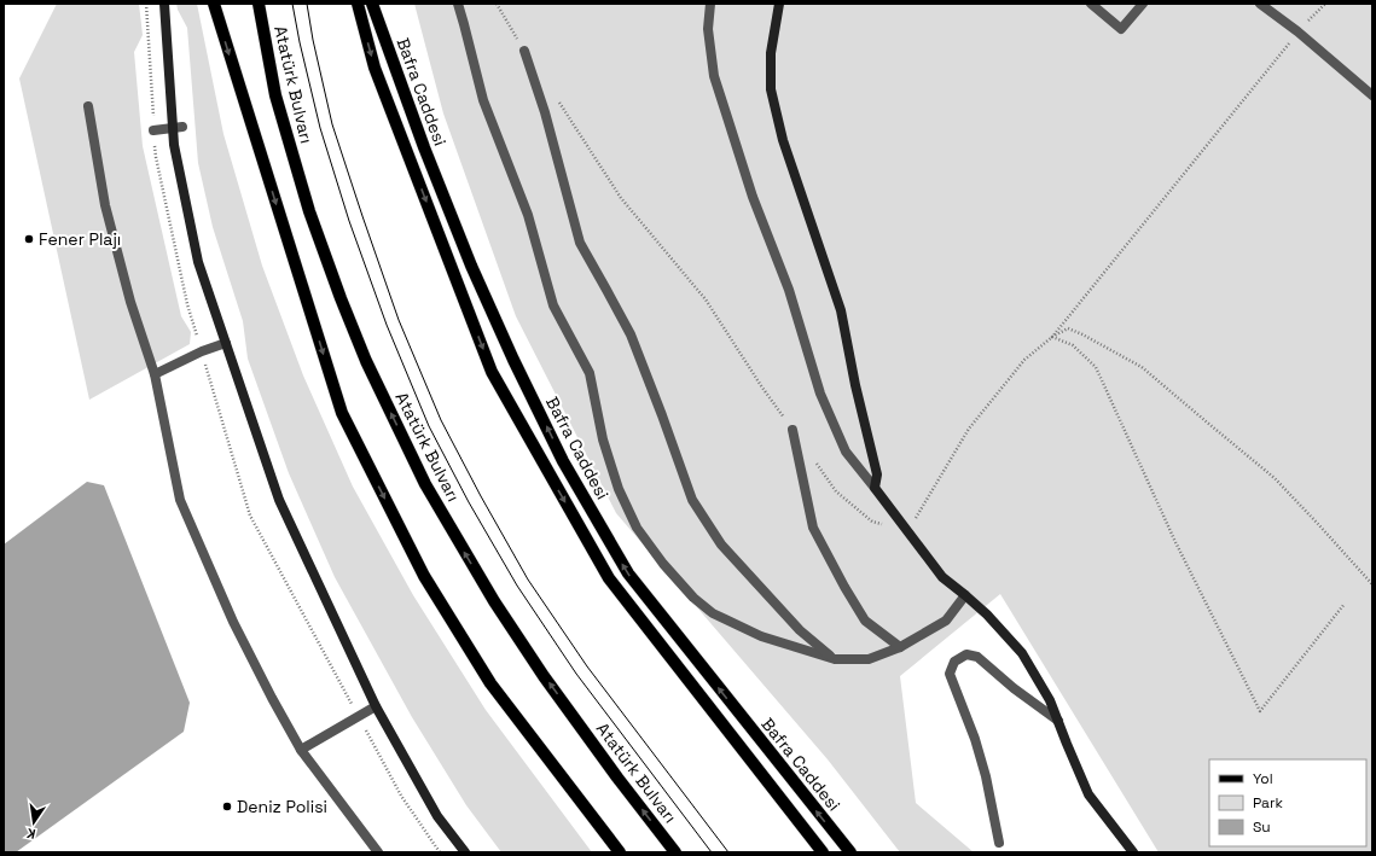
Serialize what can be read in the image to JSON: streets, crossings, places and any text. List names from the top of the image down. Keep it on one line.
{"streets":{"main road":["Atatürk Bulvarı","Bafra Caddesi"]},"places":["Fener Plajı","Deniz Polisi"],"legend":["Yol","Park","Su"],"north":"bottom"}
